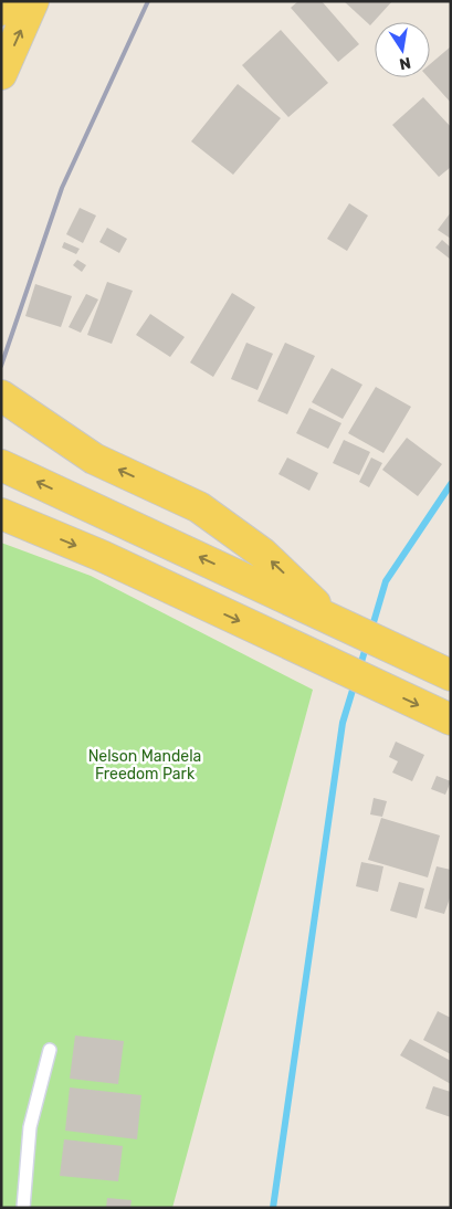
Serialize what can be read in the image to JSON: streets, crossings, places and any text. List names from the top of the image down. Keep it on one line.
{"parks":["Nelson Mandela Freedom Park"],"north":"bottom"}
